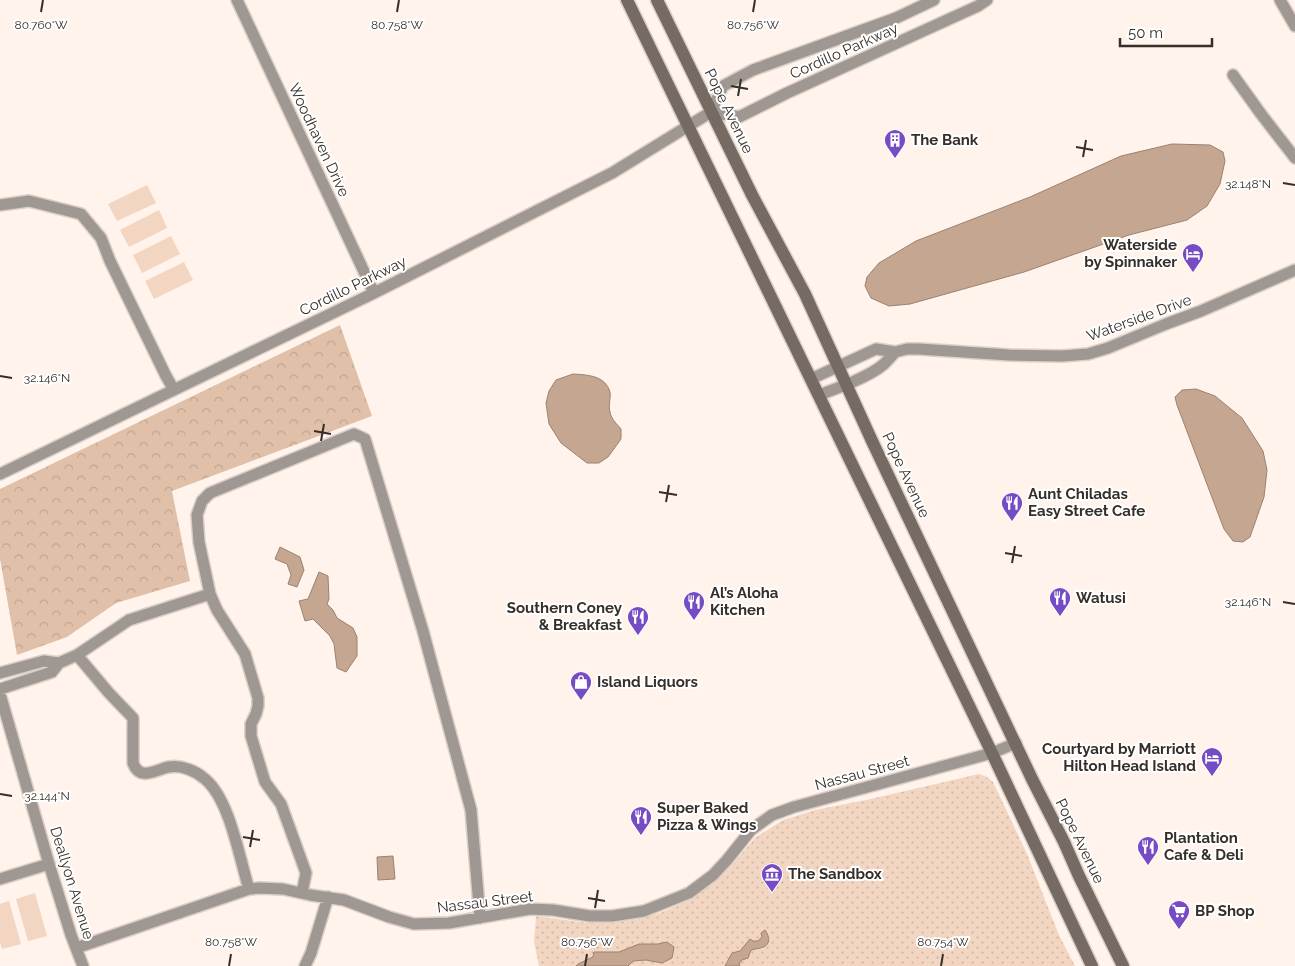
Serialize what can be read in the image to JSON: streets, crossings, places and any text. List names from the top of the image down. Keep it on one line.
{"streets":{"main road":["Pope Avenue"],"street":["Cordillo Parkway","Woodhaven Drive","Waterside Drive","Nassau Street","Deallyon Avenue"]},"crossings":[["Cordillo Parkway","Pope Avenue"],["Cordillo Parkway","Woodhaven Drive"],["Pope Avenue","Waterside Drive"],["Pope Avenue","Nassau Street"],["Nassau Street","Deallyon Avenue"]],"places":{"building":["The Bank"],"hotel":["Waterside by Spinnaker","Courtyard by Marriott Hilton Head Island"],"restaurant":["Aunt Chiladas Easy Street Cafe","Watusi","Al’s Aloha Kitchen","Southern Coney & Breakfast","Super Baked Pizza & Wings","Plantation Cafe & Deli"],"shop":["Island Liquors"],"museum":["The Sandbox"],"supermarket":["BP Shop"]},"scale_bar":"50 m","coordinates":["80.760°W","80.758°W","80.756°W","32.148°N","32.146°N","32.144°N","80.754°W"]}
